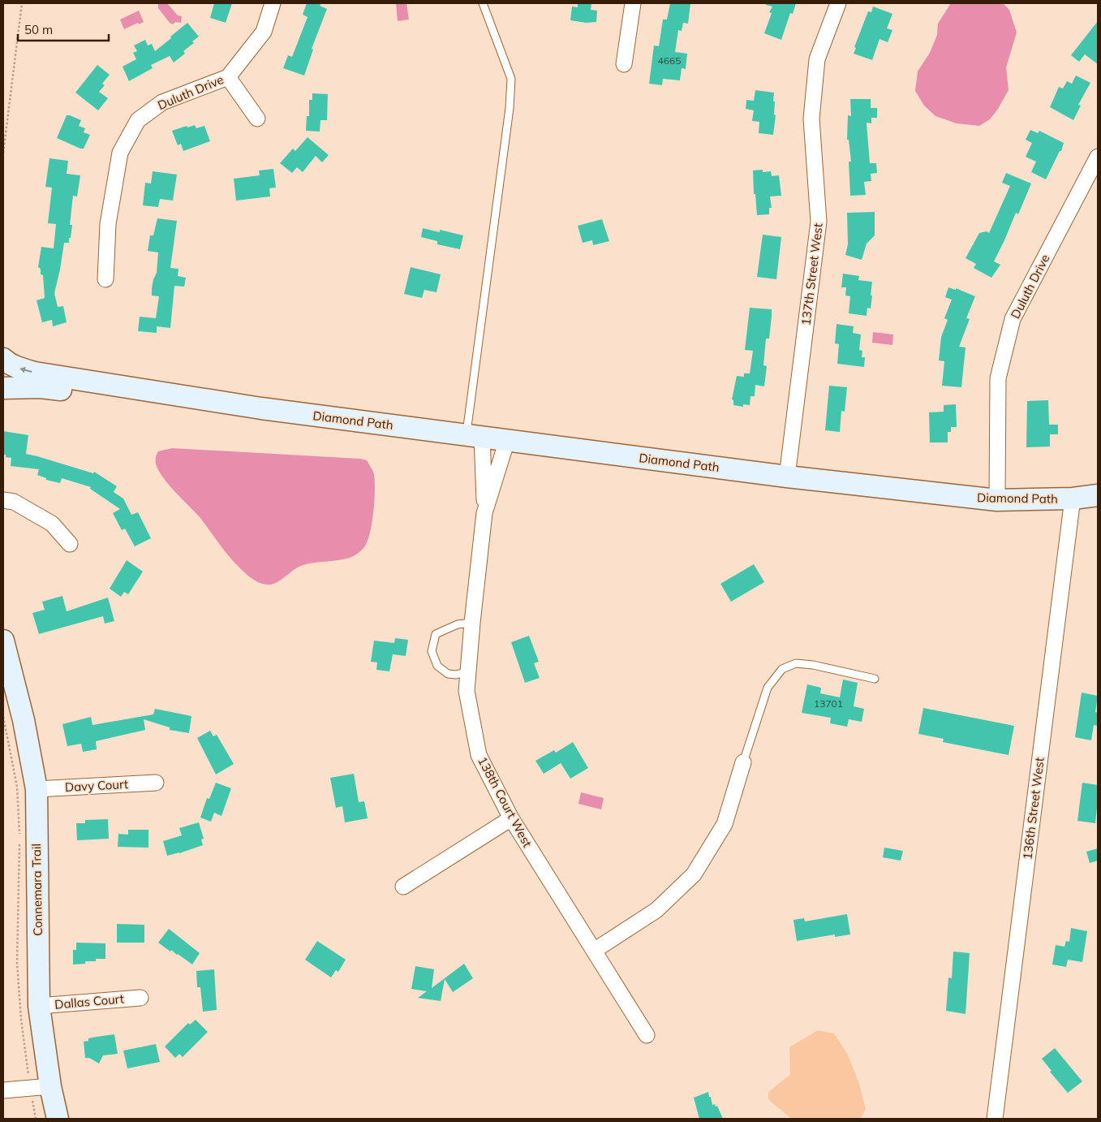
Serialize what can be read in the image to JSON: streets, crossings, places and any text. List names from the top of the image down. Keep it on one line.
{"streets":{"street":["Duluth Drive","137th Street West","Diamond Path","Davy Court","138th Court West","136th Street West","Connemara Trail","Dallas Court"]},"crossings":[["Duluth Drive","Diamond Path"],["137th Street West","Diamond Path"],["Diamond Path","138th Court West"],["Diamond Path","136th Street West"],["Davy Court","Connemara Trail"],["Connemara Trail","Dallas Court"]],"house_numbers":["4665","13701"],"scale_bar":"50 m"}
